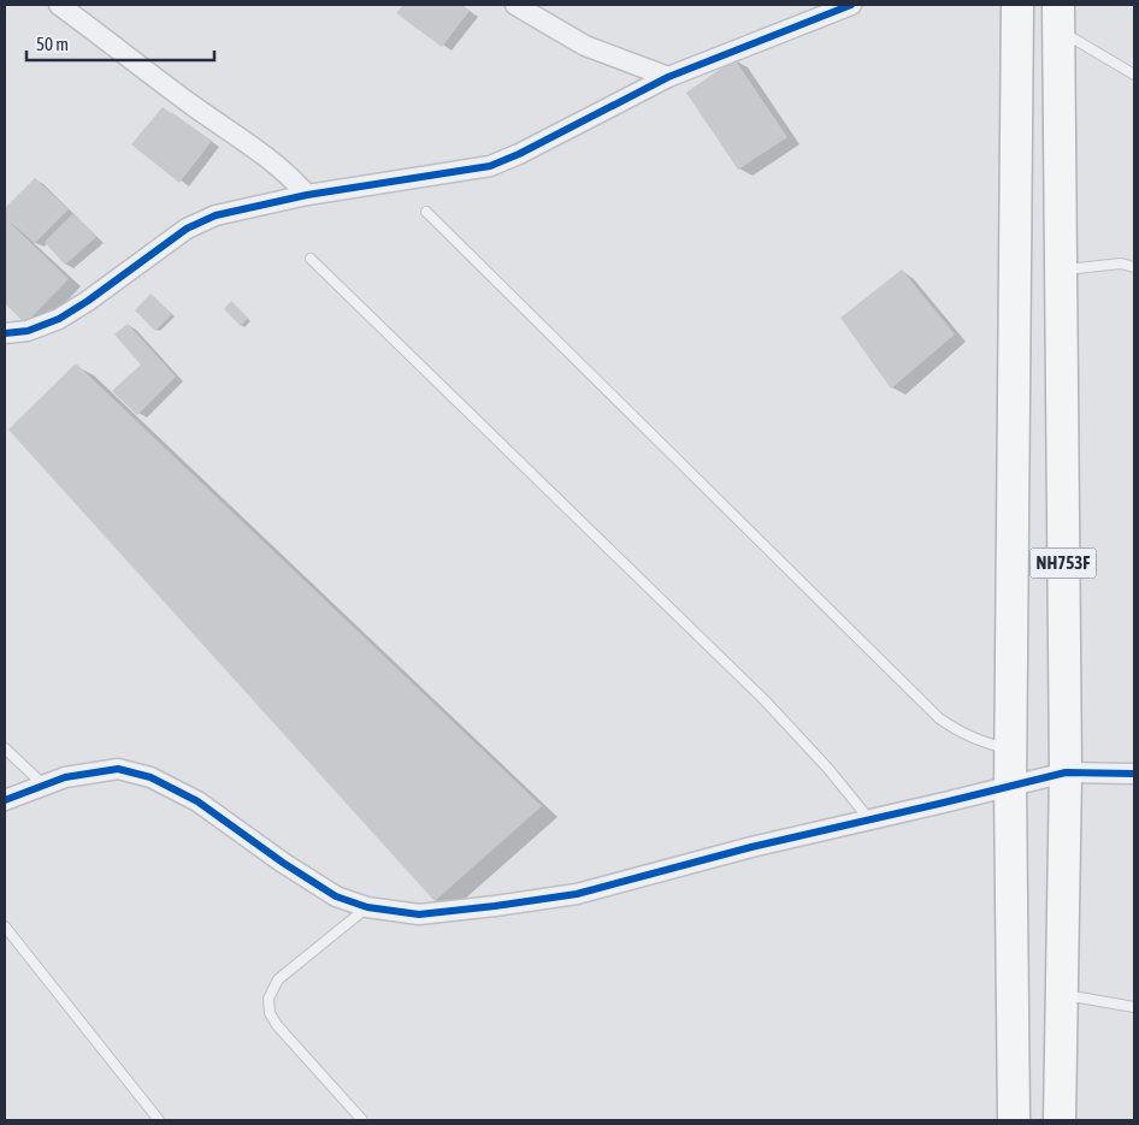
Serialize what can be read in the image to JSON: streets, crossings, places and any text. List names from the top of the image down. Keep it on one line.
{"streets":{"highway":["NH753F"]},"scale_bar":"50 m"}
